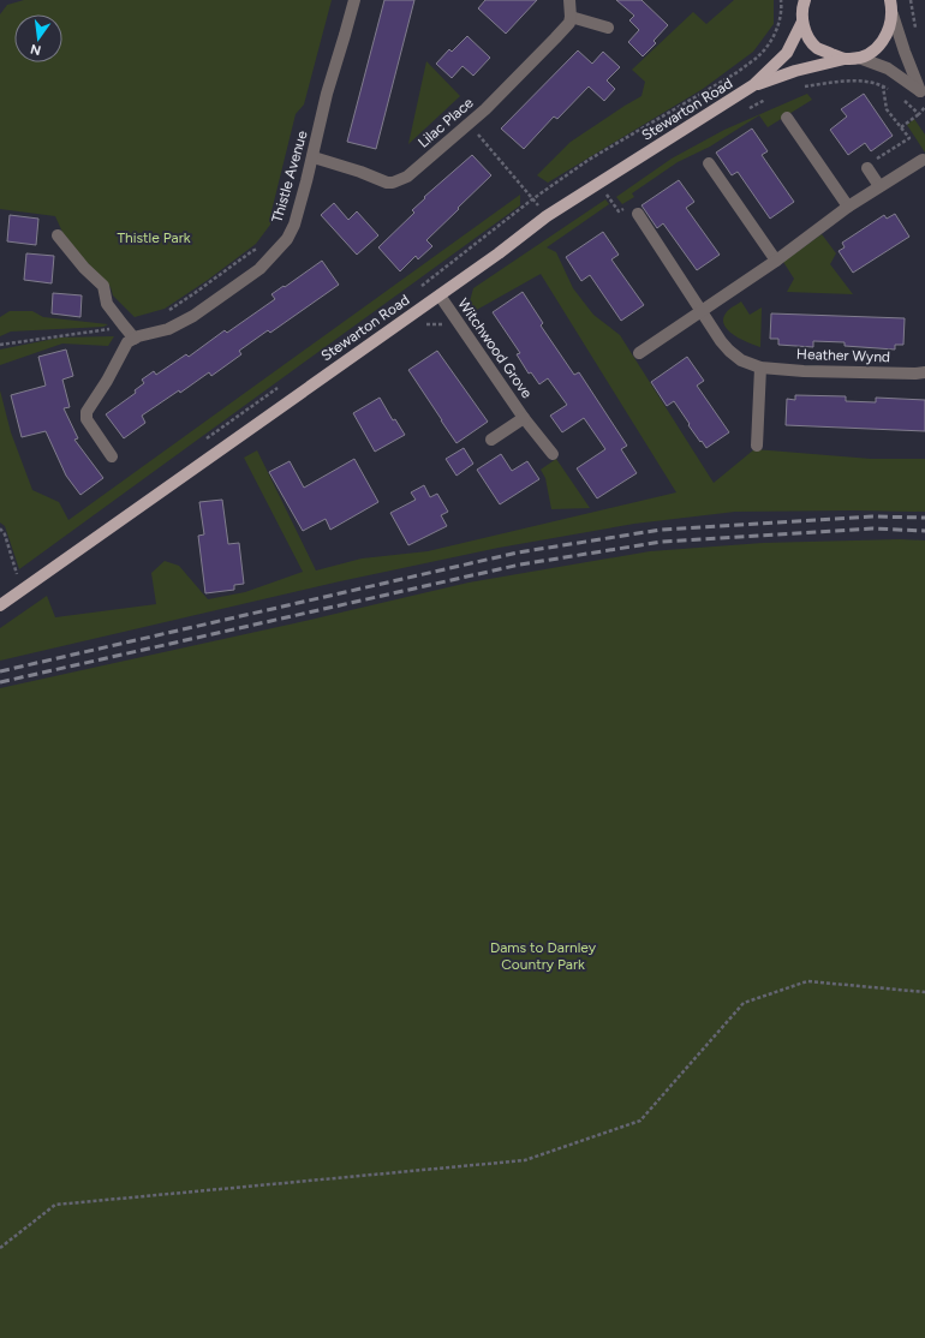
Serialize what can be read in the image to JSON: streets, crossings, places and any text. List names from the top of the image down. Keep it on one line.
{"streets":{"main road":["Stewarton Road"],"street":["Lilac Place","Thistle Avenue","Witchwood Grove","Heather Wynd"]},"crossings":[["Stewarton Road","Witchwood Grove"],["Lilac Place","Thistle Avenue"]],"parks":["Thistle Park","Dams to Darnley Country Park"],"north":"bottom"}
